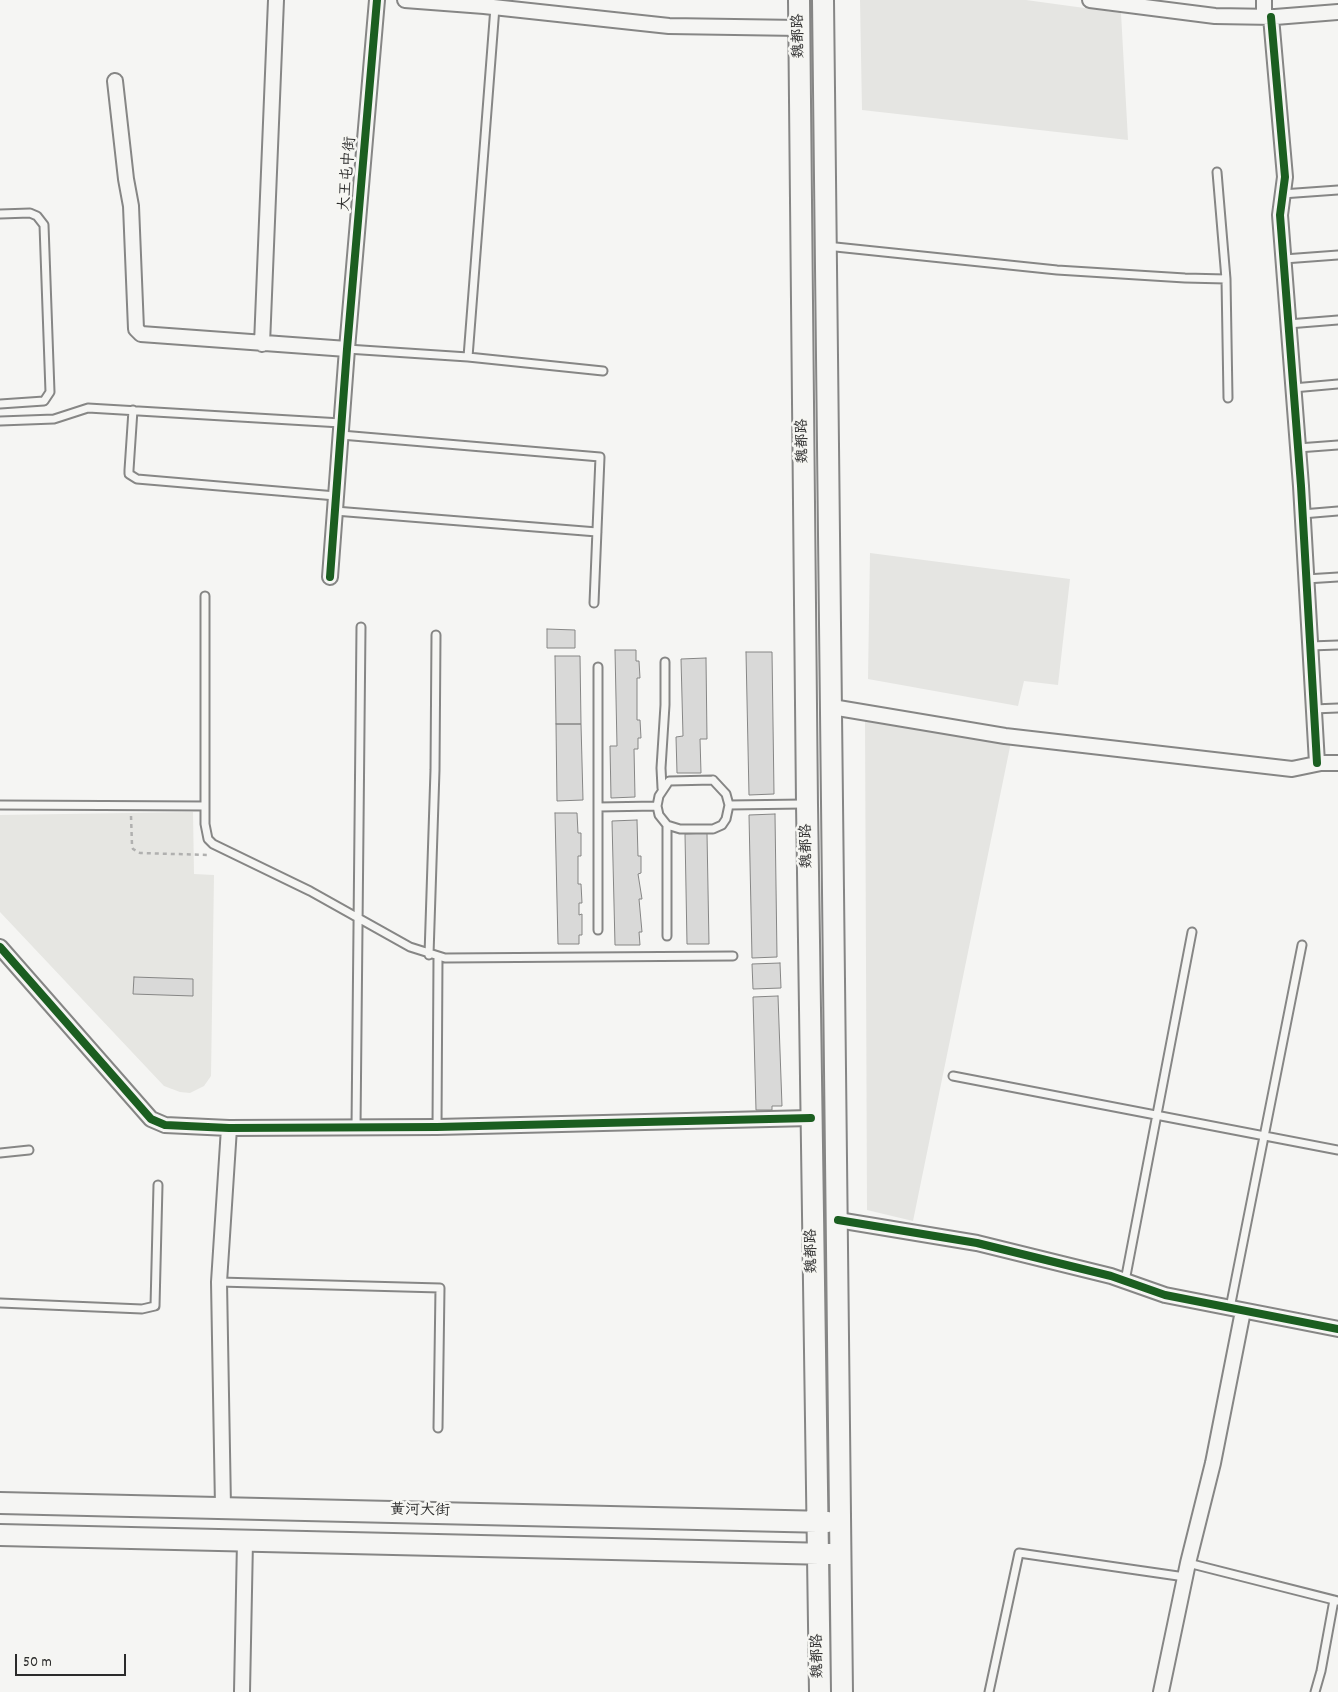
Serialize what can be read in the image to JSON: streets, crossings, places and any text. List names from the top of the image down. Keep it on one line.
{"streets":{"main road":["魏都路","黄河大街"],"street":["大王屯中街"]},"crossings":[["魏都路","黄河大街"]],"scale_bar":"50 m"}
